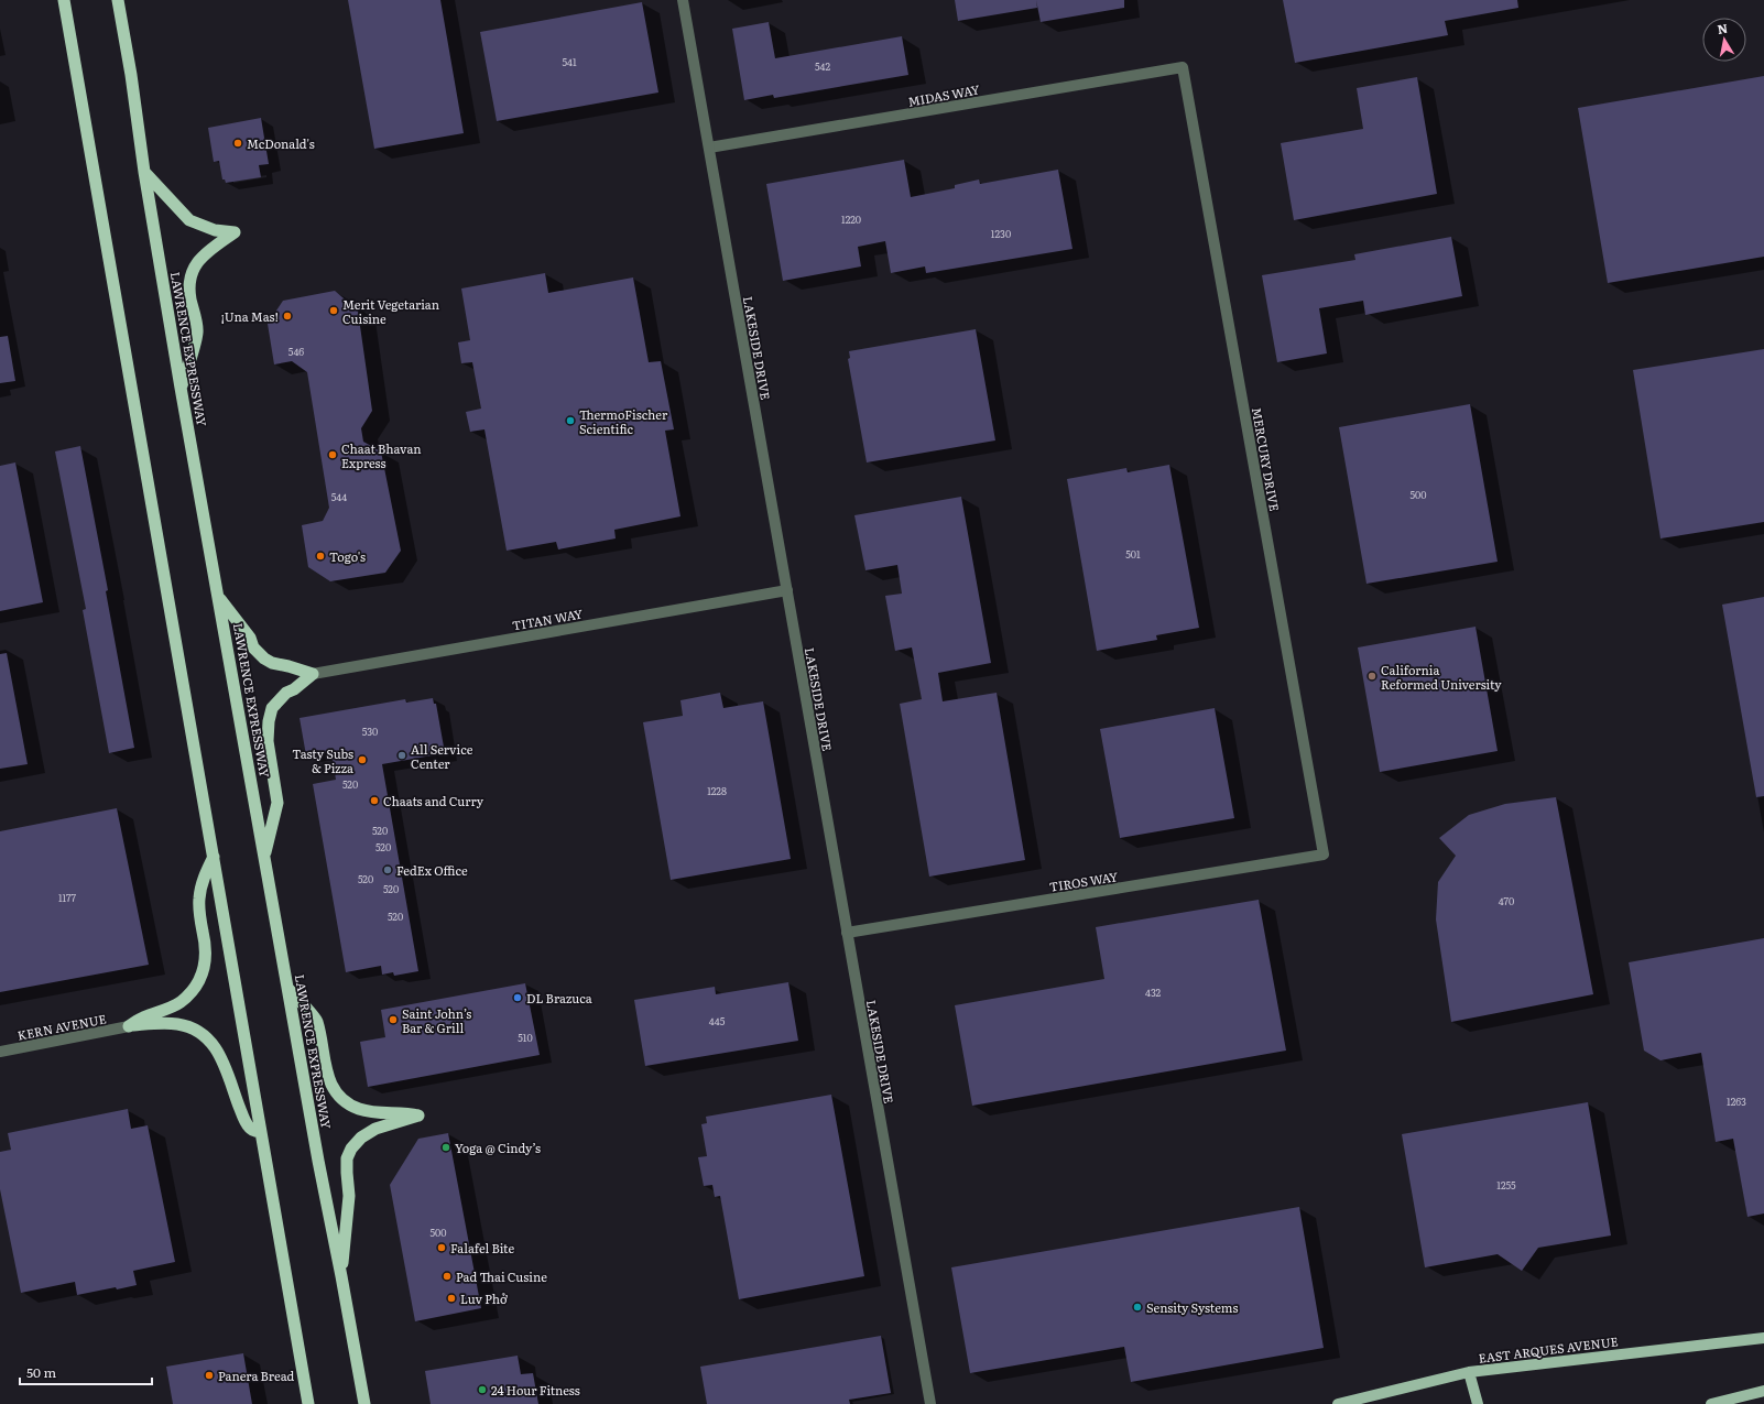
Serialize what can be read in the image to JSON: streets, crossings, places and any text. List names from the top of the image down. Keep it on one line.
{"streets":{"highway":["LAWRENCE EXPRESSWAY"],"main road":["EAST ARQUES AVENUE"],"street":["MIDAS WAY","LAKESIDE DRIVE","MERCURY DRIVE","TITAN WAY","TIROS WAY","KERN AVENUE"]},"crossings":[["MIDAS WAY","LAKESIDE DRIVE"],["MIDAS WAY","MERCURY DRIVE"],["LAKESIDE DRIVE","TITAN WAY"],["LAKESIDE DRIVE","TIROS WAY"],["MERCURY DRIVE","TIROS WAY"]],"places":["McDonald's","Merit Vegetarian Cuisine","¡Una Mas!","ThermoFischer Scientific","Chaat Bhavan Express","Togo's","California Reformed University","All Service Center","Tasty Subs & Pizza","Chaats and Curry","FedEx Office","DL Brazuca","Saint John’s Bar & Grill","Yoga @ Cindy’s","Falafel Bite","Pad Thai Cusine","Luv Phở","Sensity Systems","Panera Bread","24 Hour Fitness"],"house_numbers":["541","542","1220","1230","546","500","544","501","530","520","1228","520","520","520","520","1177","470","520","432","445","510","1263","1255","500"],"scale_bar":"50 m","north":"top"}
